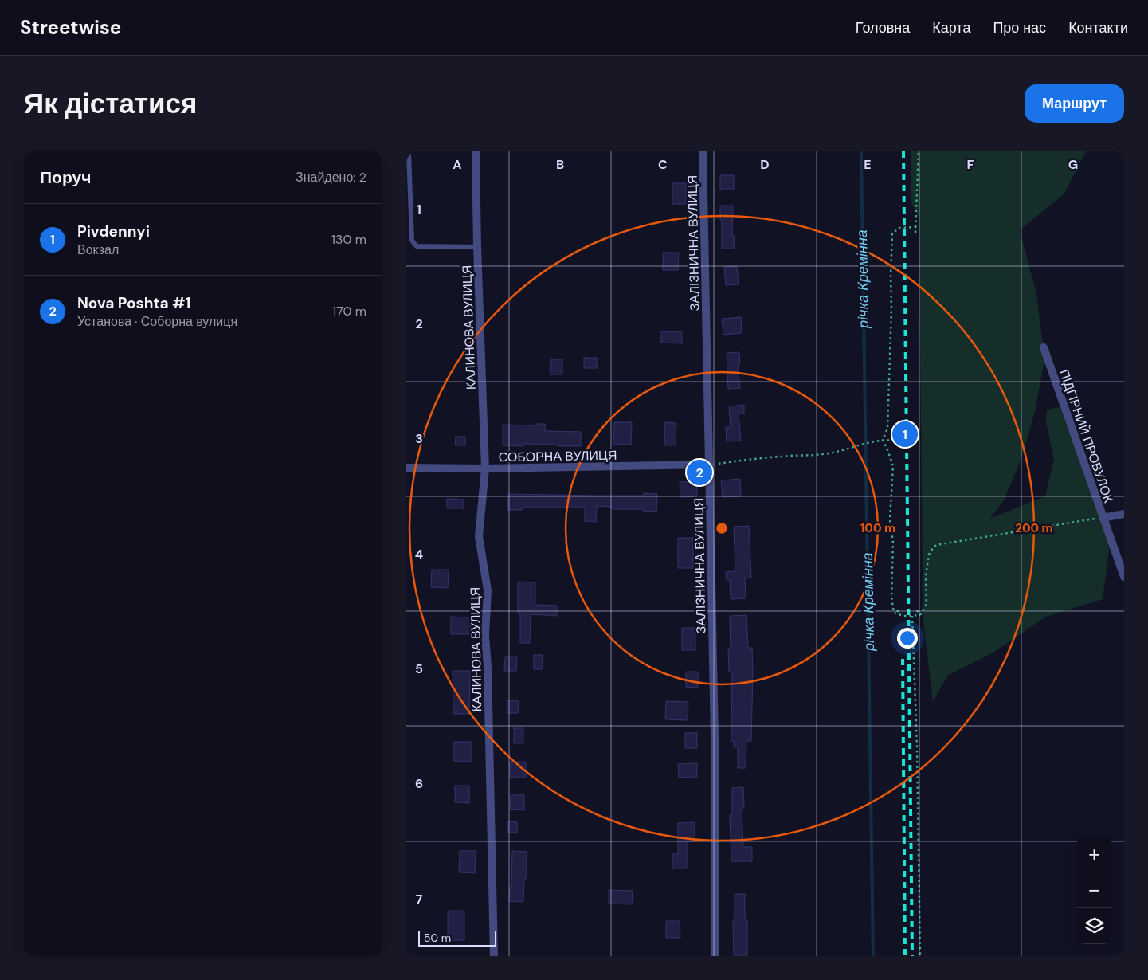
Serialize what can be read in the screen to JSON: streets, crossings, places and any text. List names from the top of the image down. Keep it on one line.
{"streets":{"street":["ЗАЛІЗНИЧНА ВУЛИЦЯ","КАЛИНОВА ВУЛИЦЯ","ПІДГІРНИЙ ПРОВУЛОК","СОБОРНА ВУЛИЦЯ"]},"crossings":[["ЗАЛІЗНИЧНА ВУЛИЦЯ","СОБОРНА ВУЛИЦЯ"],["КАЛИНОВА ВУЛИЦЯ","СОБОРНА ВУЛИЦЯ"]],"water":["річка Кремінна"],"scale_bar":"50 m","page":{"header":"Streetwise","nav":["Головна","Карта","Про нас","Контакти"],"buttons":"Маршрут","title":"Як дістатися","heading":["Поруч","Знайдено: 2"],"list":[{"mark":"1","name":"Pivdennyi","note":"Вокзал","value":"130 m"},{"mark":"2","name":"Nova Poshta #1","note":"Установа · Соборна вулиця","value":"170 m"}],"pins":["1","2"],"map_buttons":["+","−"],"scale":"50 m"},"grid":{"columns":["A","B","C","D","E","F","G"],"rows":["1","2","3","4","5","6","7"]},"rings":["100 m","200 m"]}
